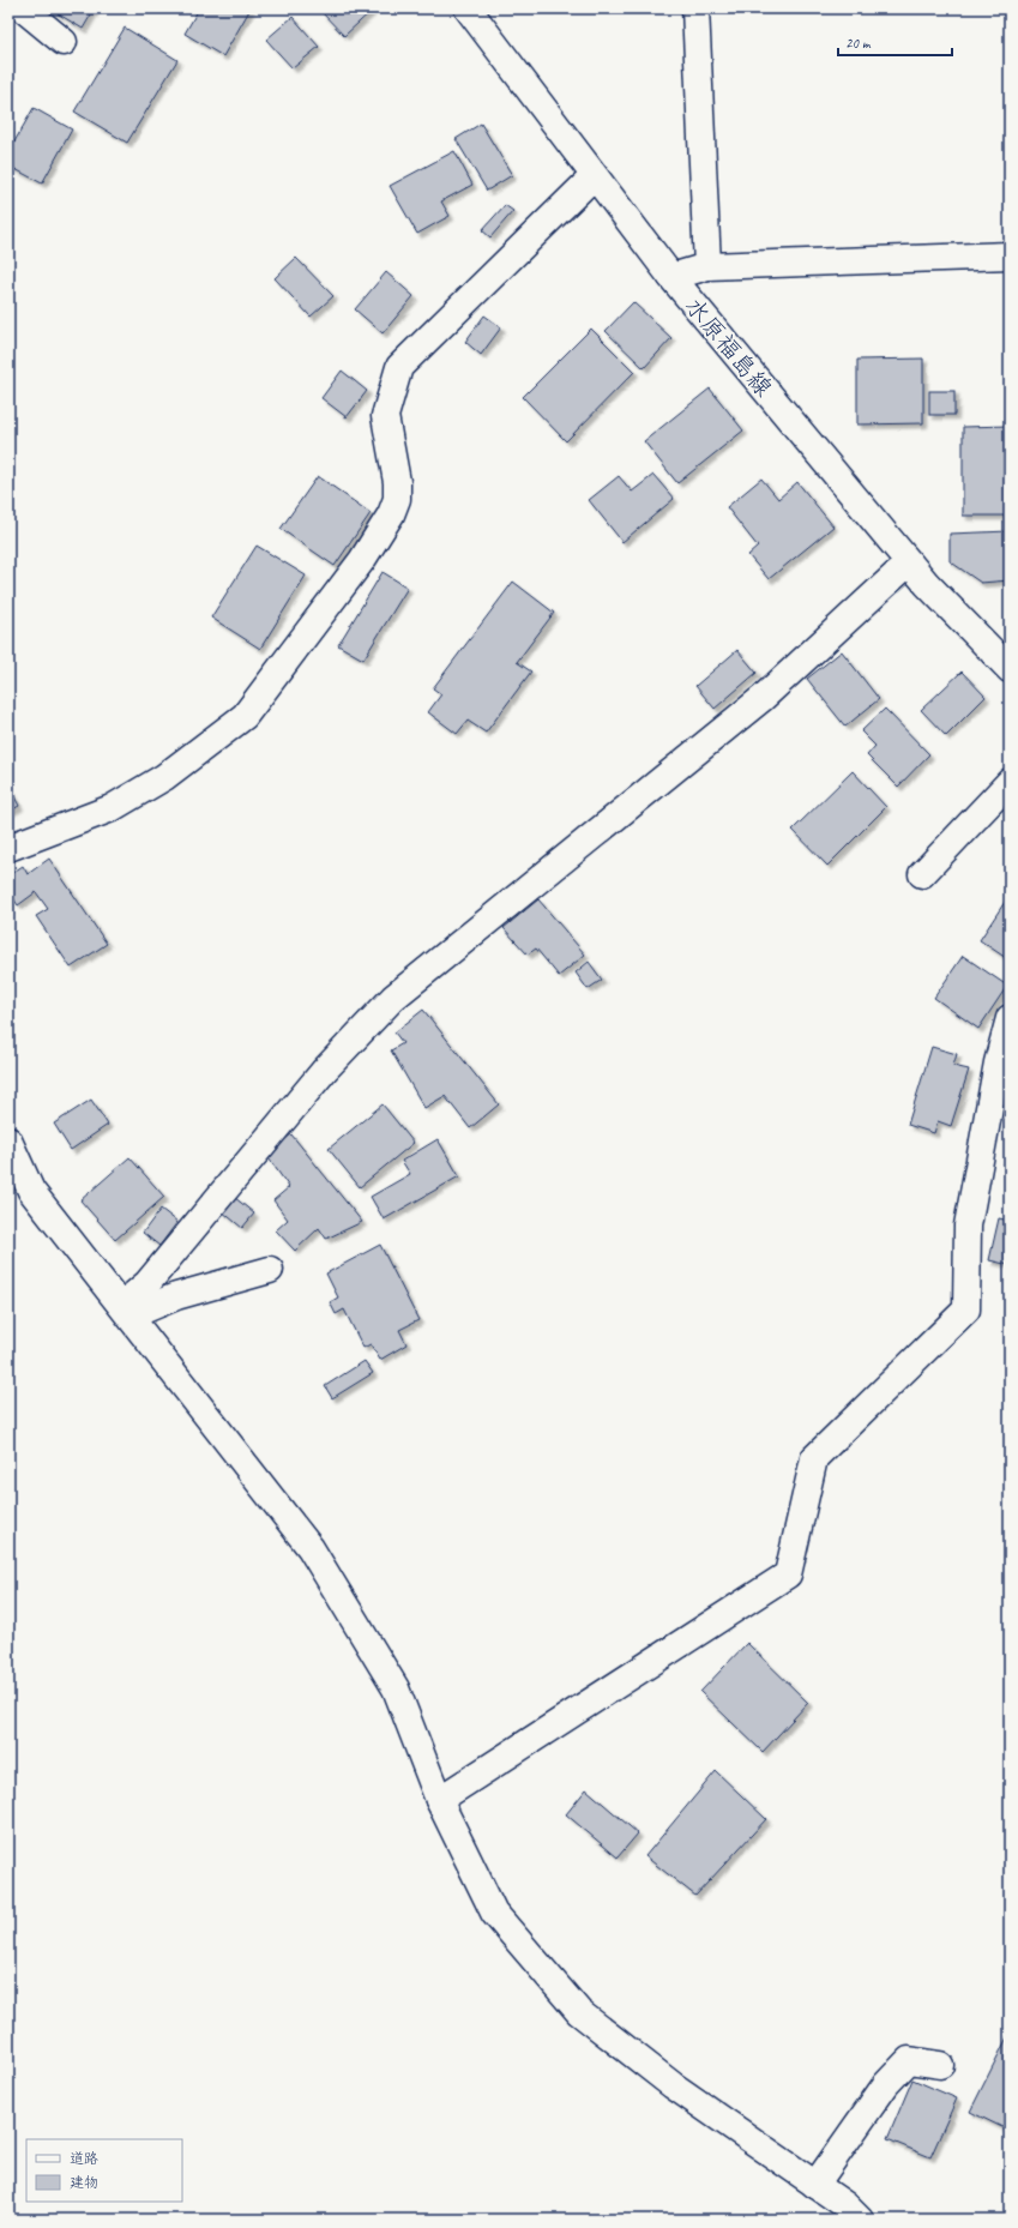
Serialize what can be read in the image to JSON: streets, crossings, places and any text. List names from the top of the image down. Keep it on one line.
{"streets":{"street":["水原福島線"]},"legend":["道路","建物"],"scale_bar":"20 m"}
